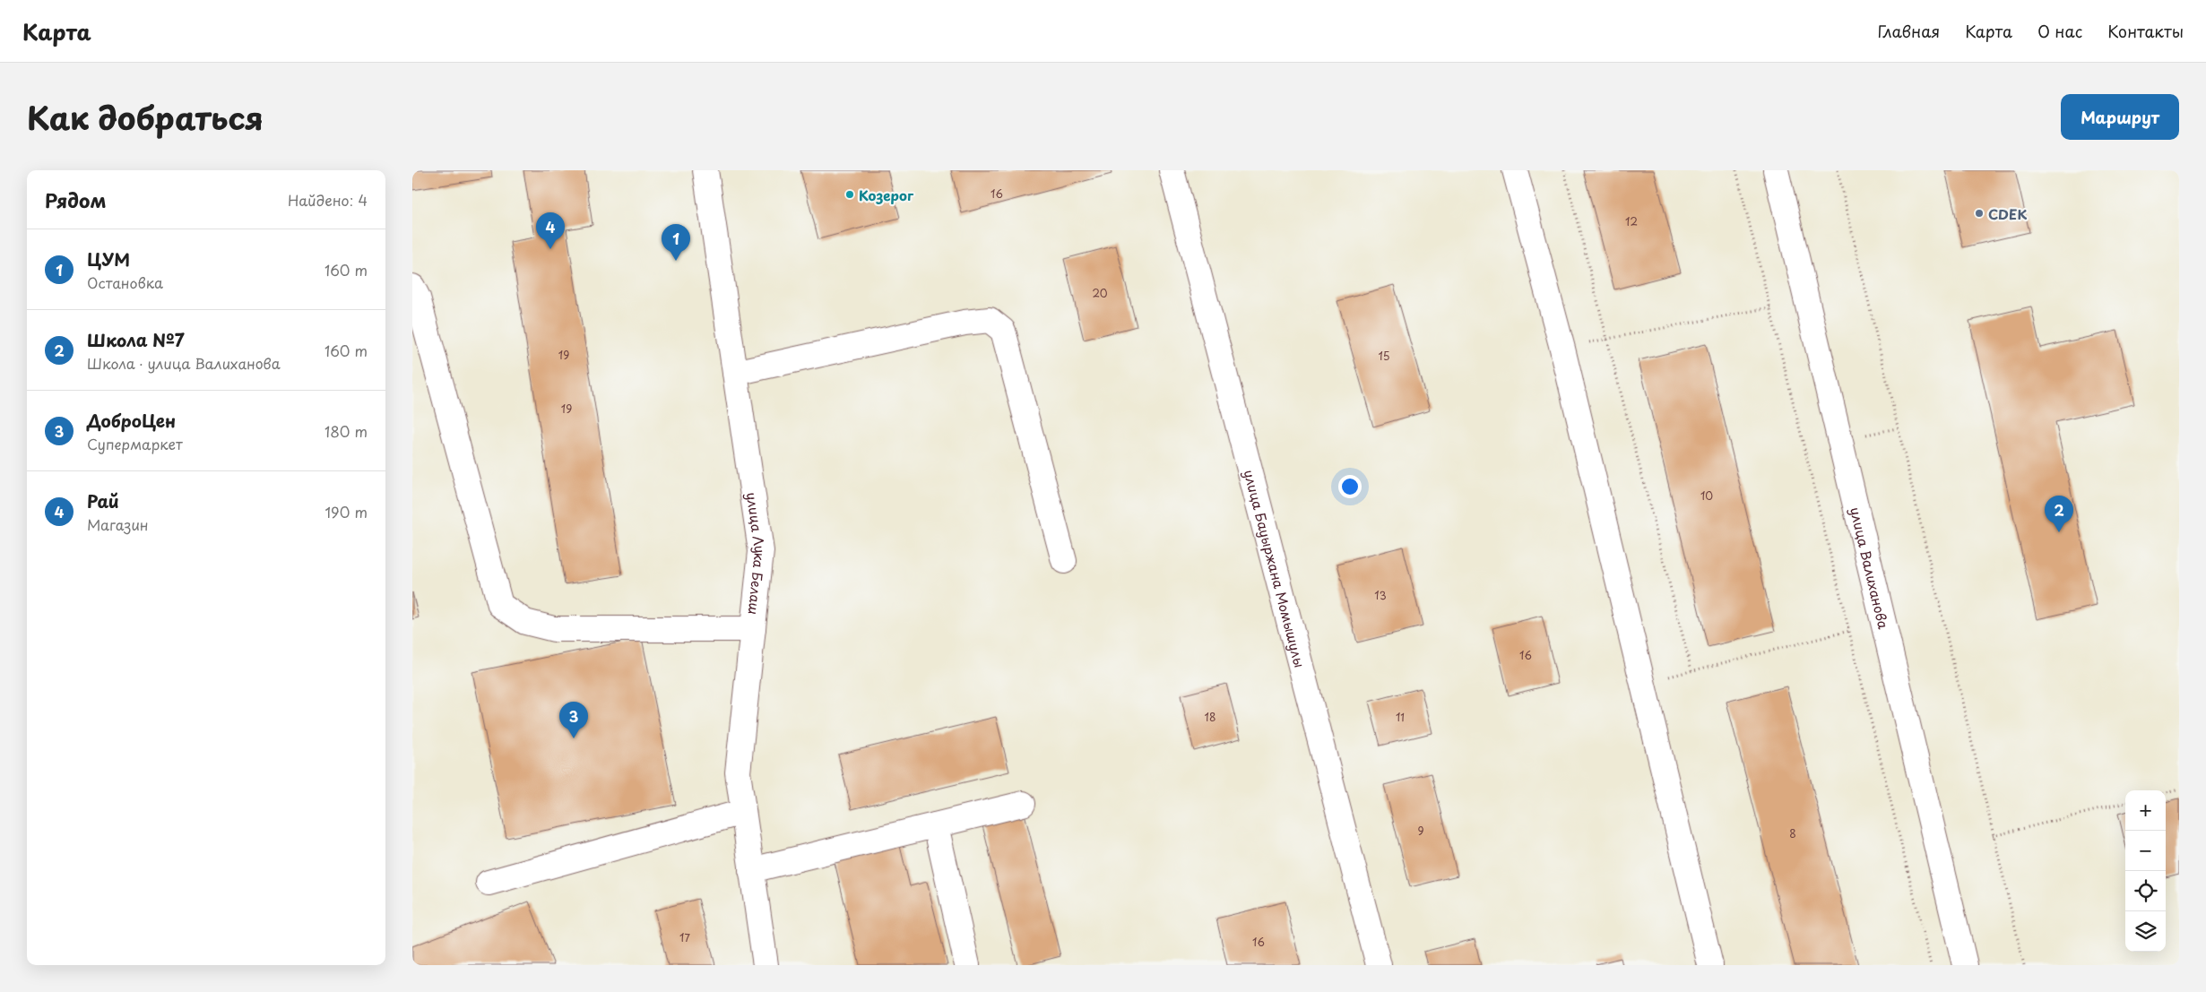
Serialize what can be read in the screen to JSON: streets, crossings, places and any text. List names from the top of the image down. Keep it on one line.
{"streets":{"street":["улица Лука Белаш","улица Бауыржана Момышулы","улица Валиханова"]},"places":["Козерог","CDEK"],"house_numbers":["16","12","20","19","15","19","10","13","16","18","11","9","8","17","16"],"page":{"header":"Карта","nav":["Главная","Карта","О нас","Контакты"],"title":"Как добраться","buttons":"Маршрут","heading":["Рядом","Найдено: 4"],"pins":["4","1","2","3"],"list":[{"mark":"1","name":"ЦУМ","note":"Остановка","value":"160 m"},{"mark":"2","name":"Школа №7","note":"Школа · улица Валиханова","value":"160 m"},{"mark":"3","name":"ДоброЦен","note":"Супермаркет","value":"180 m"},{"mark":"4","name":"Рай","note":"Магазин","value":"190 m"}],"map_buttons":["+","−"]}}
